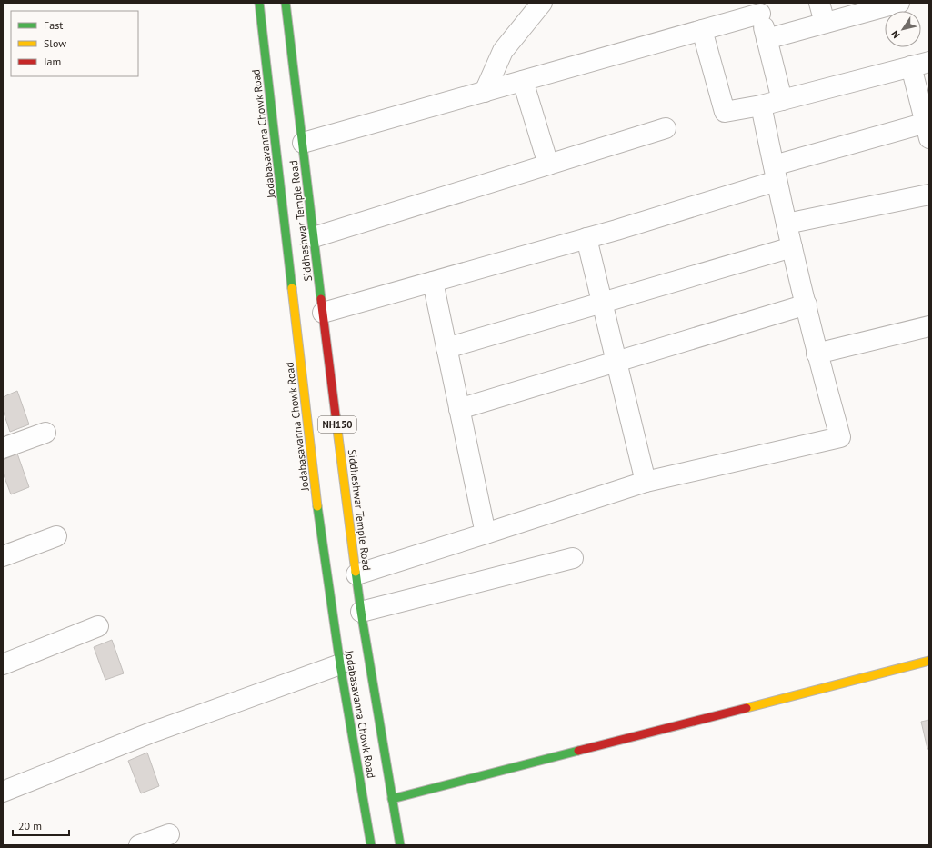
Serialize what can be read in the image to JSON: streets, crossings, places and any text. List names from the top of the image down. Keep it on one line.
{"streets":{"main road":["Jodabasavanna Chowk Road","Siddheshwar Temple Road","NH150"]},"legend":["Fast","Slow","Jam"],"scale_bar":"20 m","north":"bottom left"}
